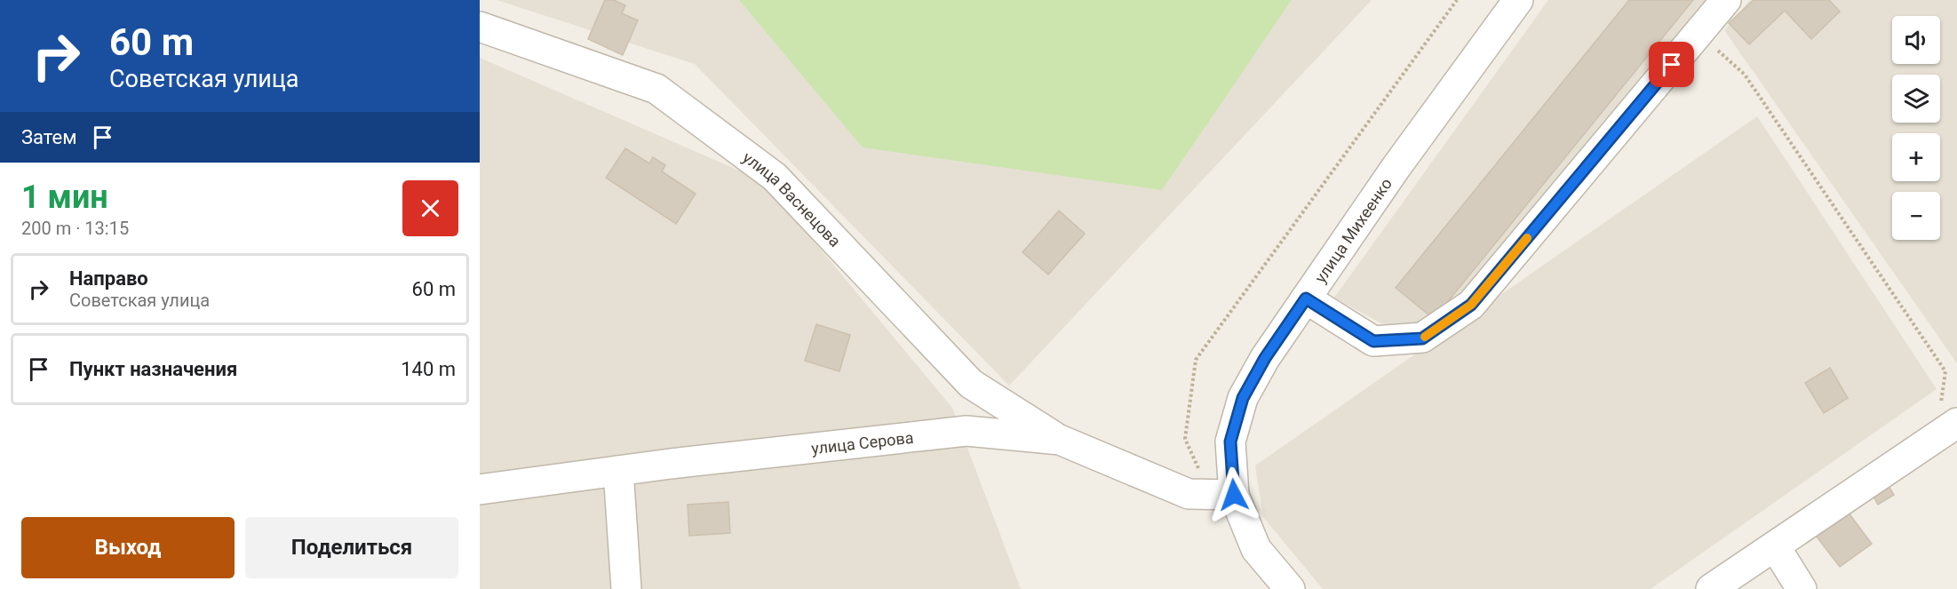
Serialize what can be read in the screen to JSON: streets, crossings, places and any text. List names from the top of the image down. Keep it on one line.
{"streets":{"street":["улица Васнецова","улица Михеенко","улица Серова"]},"crossings":[["улица Васнецова","улица Серова"],["улица Михеенко","улица Серова"]],"page":{"turn":["60 m","Советская улица"],"map_buttons":["+","−"],"then":"Затем","heading":["1 мин","200 m · 13:15"],"list":[{"name":"Направо","note":"Советская улица","value":"60 m"},{"name":"Пункт назначения","value":"140 m"}],"buttons":["Выход","Поделиться"]}}
